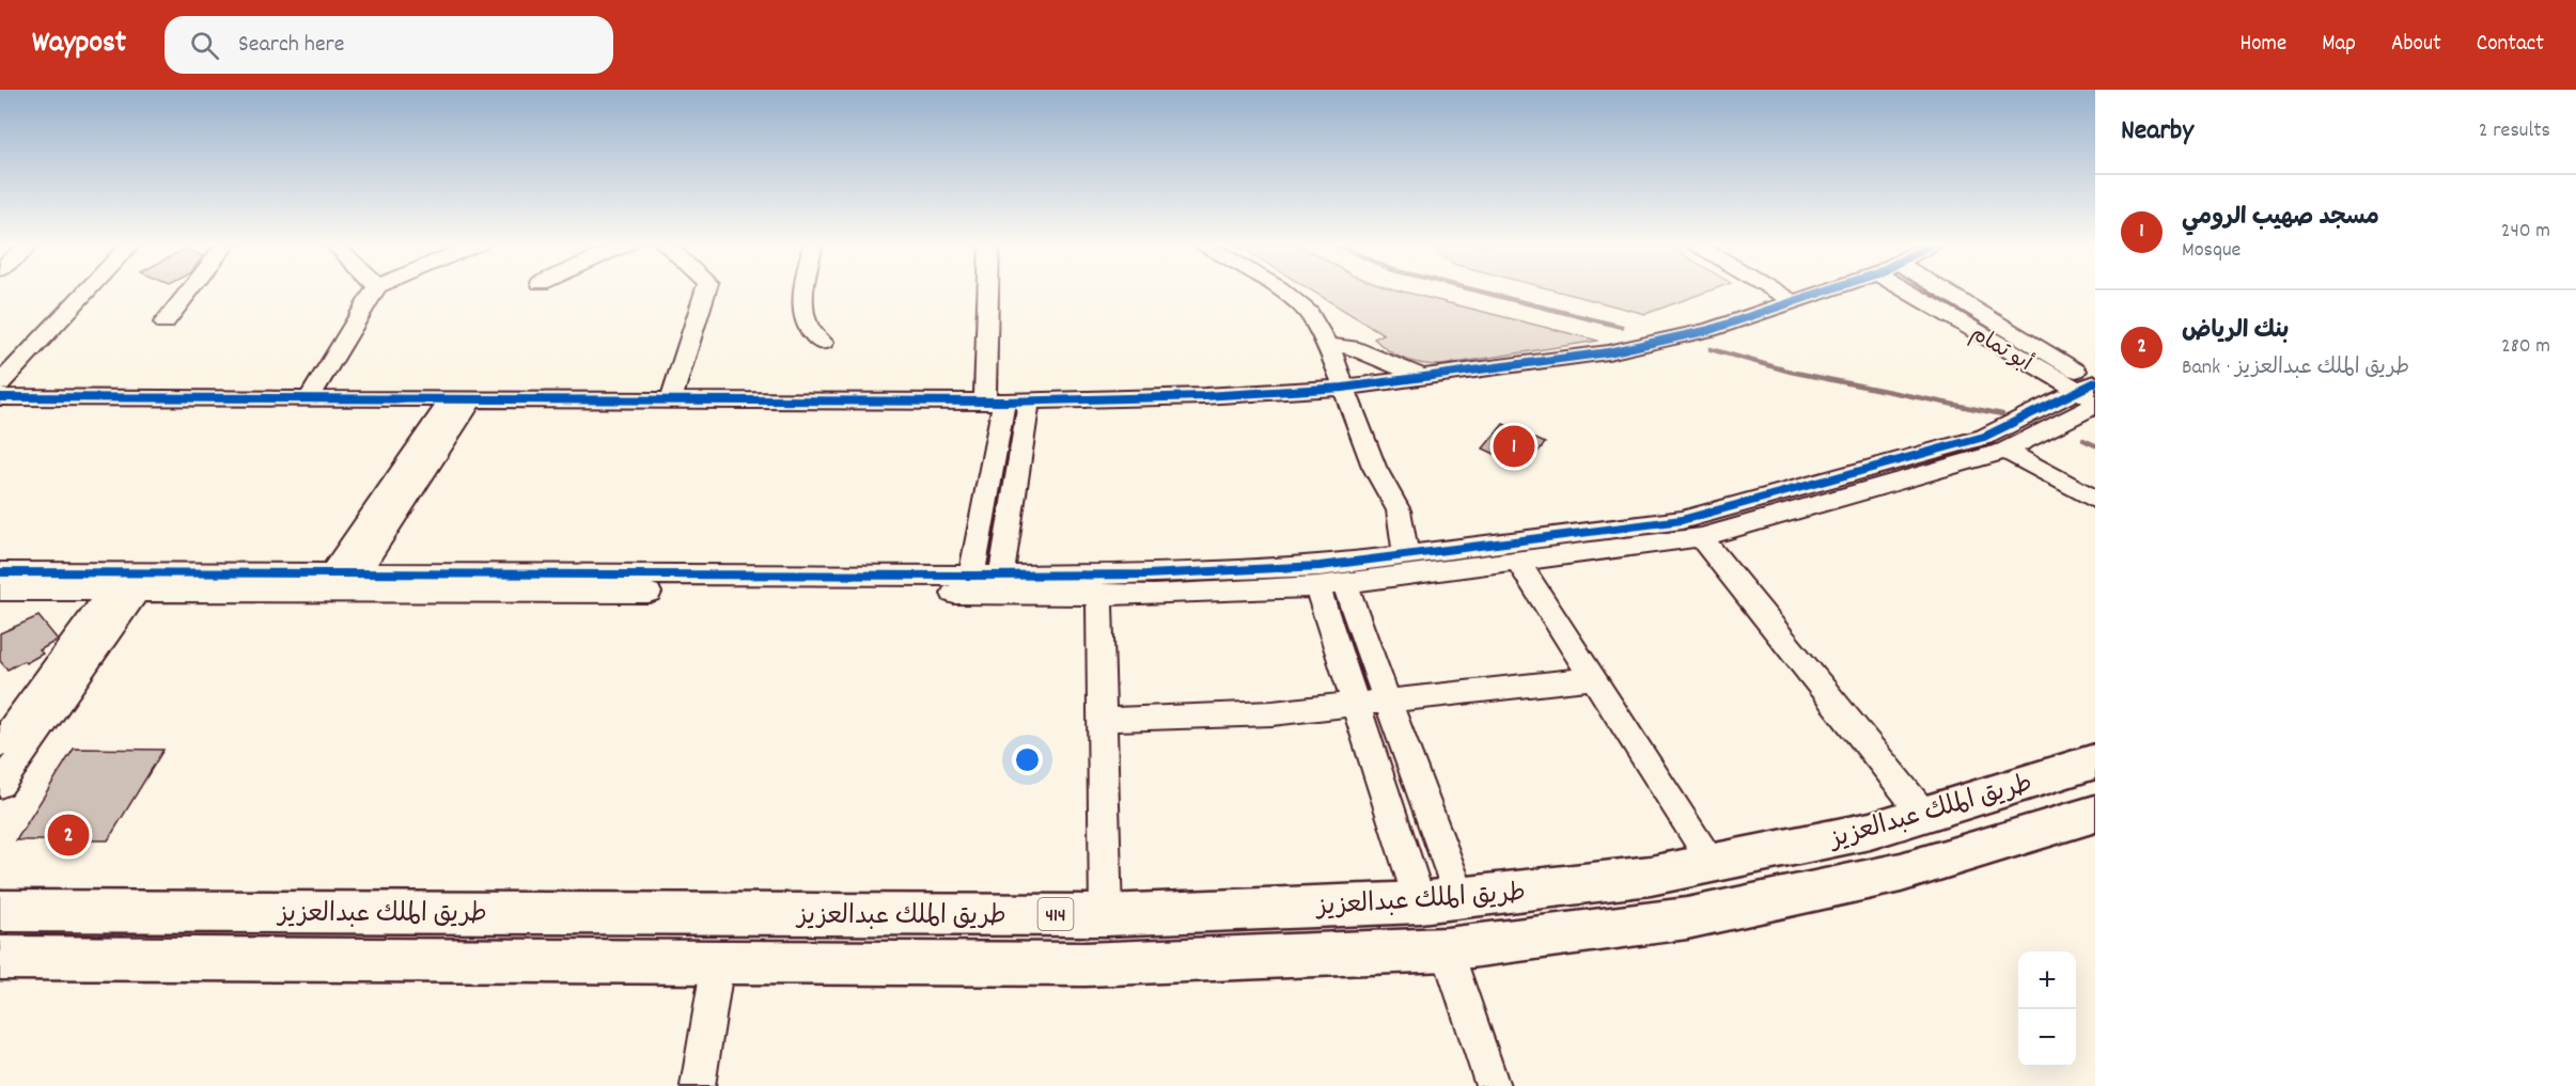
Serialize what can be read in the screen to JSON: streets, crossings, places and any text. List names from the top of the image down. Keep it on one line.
{"streets":{"highway":["طريق الملك عبدالعزيز","414"],"street":["أبو تمام"]},"page":{"header":"Waypost","search":"Search here","nav":["Home","Map","About","Contact"],"heading":["Nearby","2 results"],"list":[{"mark":"1","name":"مسجد صهيب الرومي","note":"Mosque","value":"240 m"},{"mark":"2","name":"بنك الرياض","note":"Bank · طريق الملك عبدالعزيز","value":"280 m"}],"pins":["1","2"],"map_buttons":["+","−"]}}
